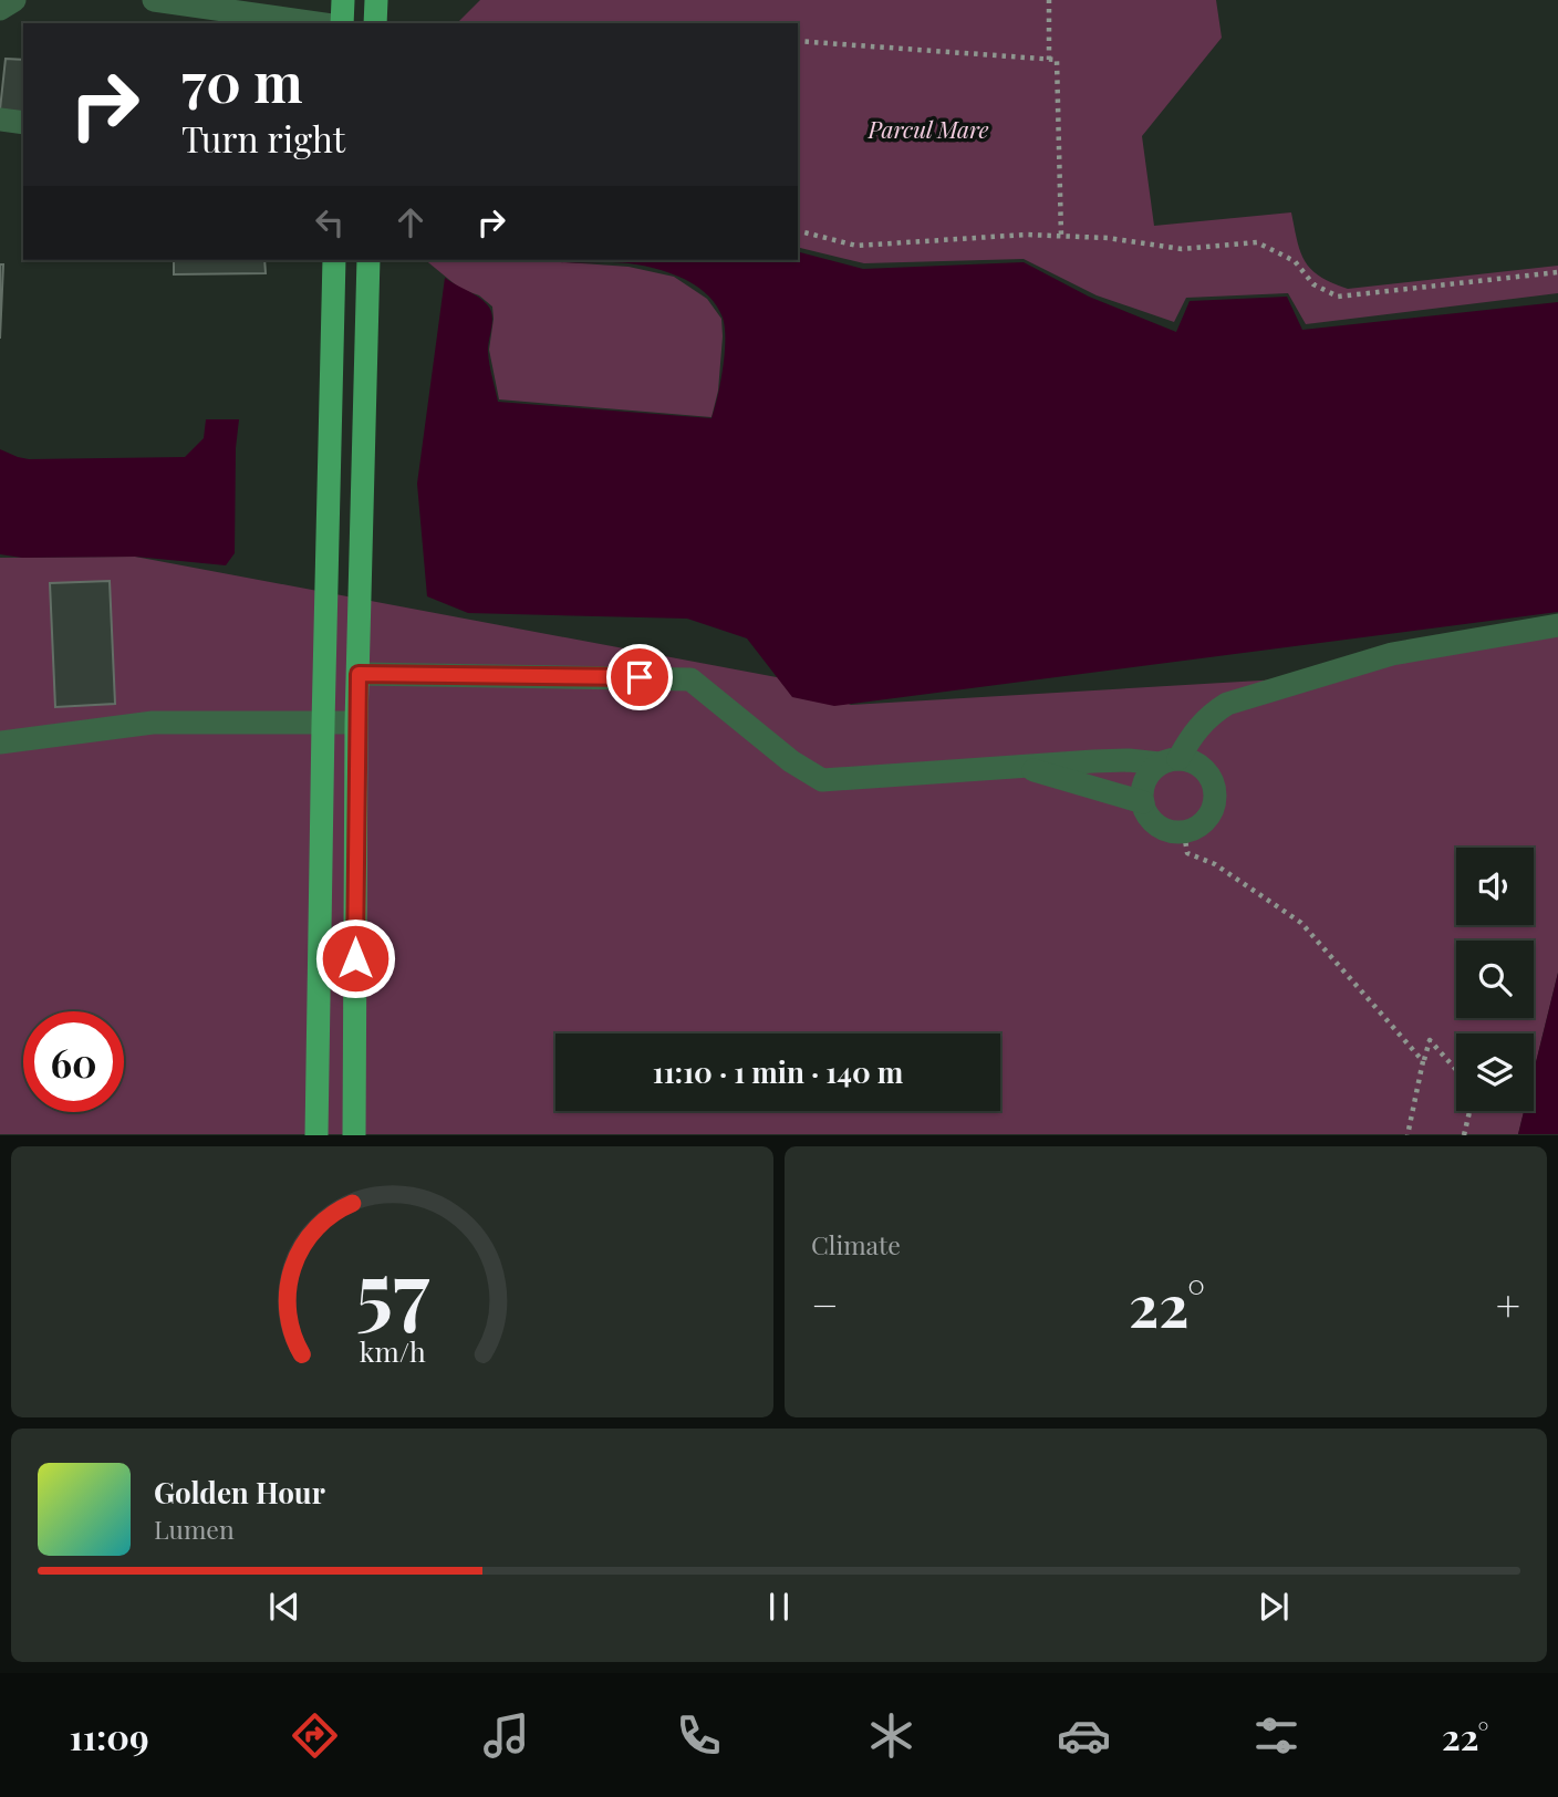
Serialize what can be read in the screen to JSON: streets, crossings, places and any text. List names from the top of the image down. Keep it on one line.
{"parks":["Parcul Mare"],"page":{"turn":["70 m","Turn right"],"limit":"60","trip":"11:10 · 1 min · 140 m","tile":"Climate","heat":["−","22°","+"],"song":["Golden Hour","Lumen"],"tabs":["11:09","22°"],"gauge":["57","km/h"]}}
